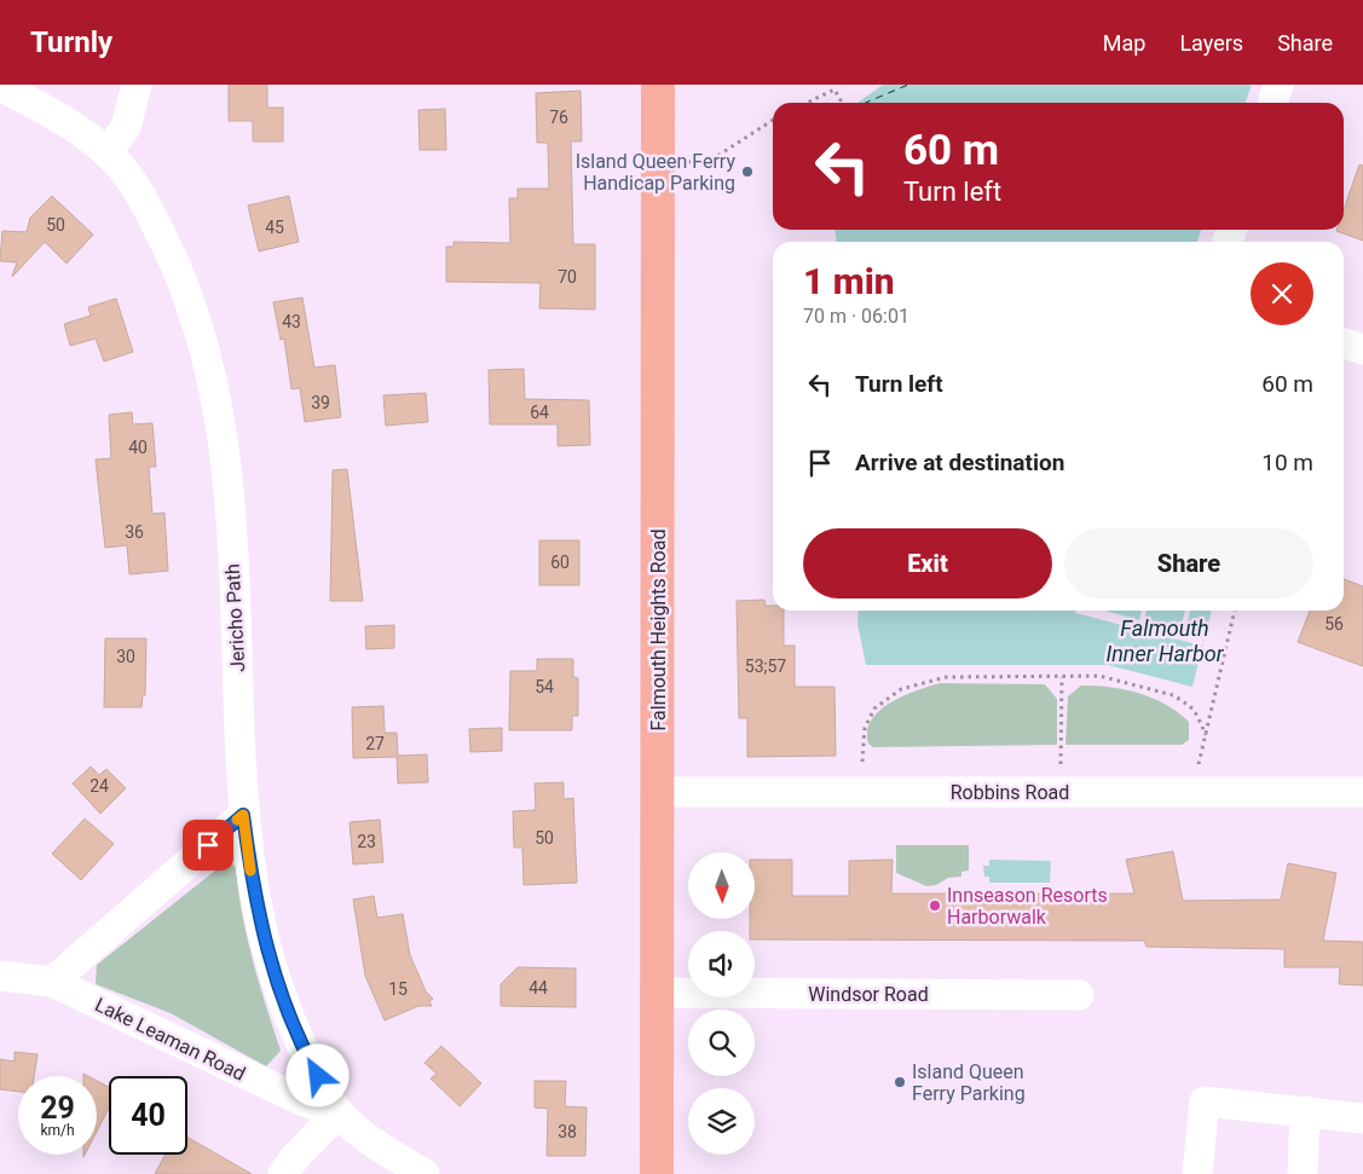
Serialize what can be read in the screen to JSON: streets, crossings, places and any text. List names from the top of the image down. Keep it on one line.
{"streets":{"main road":["Falmouth Heights Road"],"street":["Jericho Path","Robbins Road","Windsor Road","Lake Leaman Road"]},"crossings":[["Jericho Path","Lake Leaman Road"],["Falmouth Heights Road","Robbins Road"],["Falmouth Heights Road","Windsor Road"]],"water":["Falmouth Inner Harbor"],"places":["Island Queen Ferry Handicap Parking","Innseason Resorts Harborwalk","Island Queen Ferry Parking"],"house_numbers":["76","50","45","70","43","39","64","40","36","60","56","30","53;57","54","27","24","50","23","44","15","38"],"north":"bottom","page":{"header":"Turnly","nav":["Map","Layers","Share"],"turn":["60 m","Turn left"],"heading":["1 min","70 m · 06:01"],"list":[{"name":"Turn left","value":"60 m"},{"name":"Arrive at destination","value":"10 m"}],"buttons":["Exit","Share"],"speed":"29 km/h","limit":"40"}}
